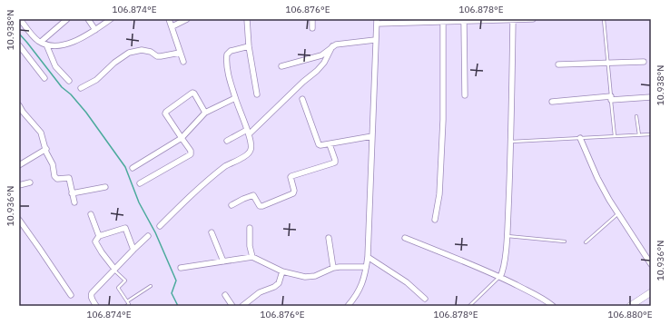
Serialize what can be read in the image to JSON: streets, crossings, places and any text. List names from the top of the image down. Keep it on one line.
{"coordinates":["106.874°E","106.876°E","106.878°E","10.938°N","10.936°N","106.880°E"]}
